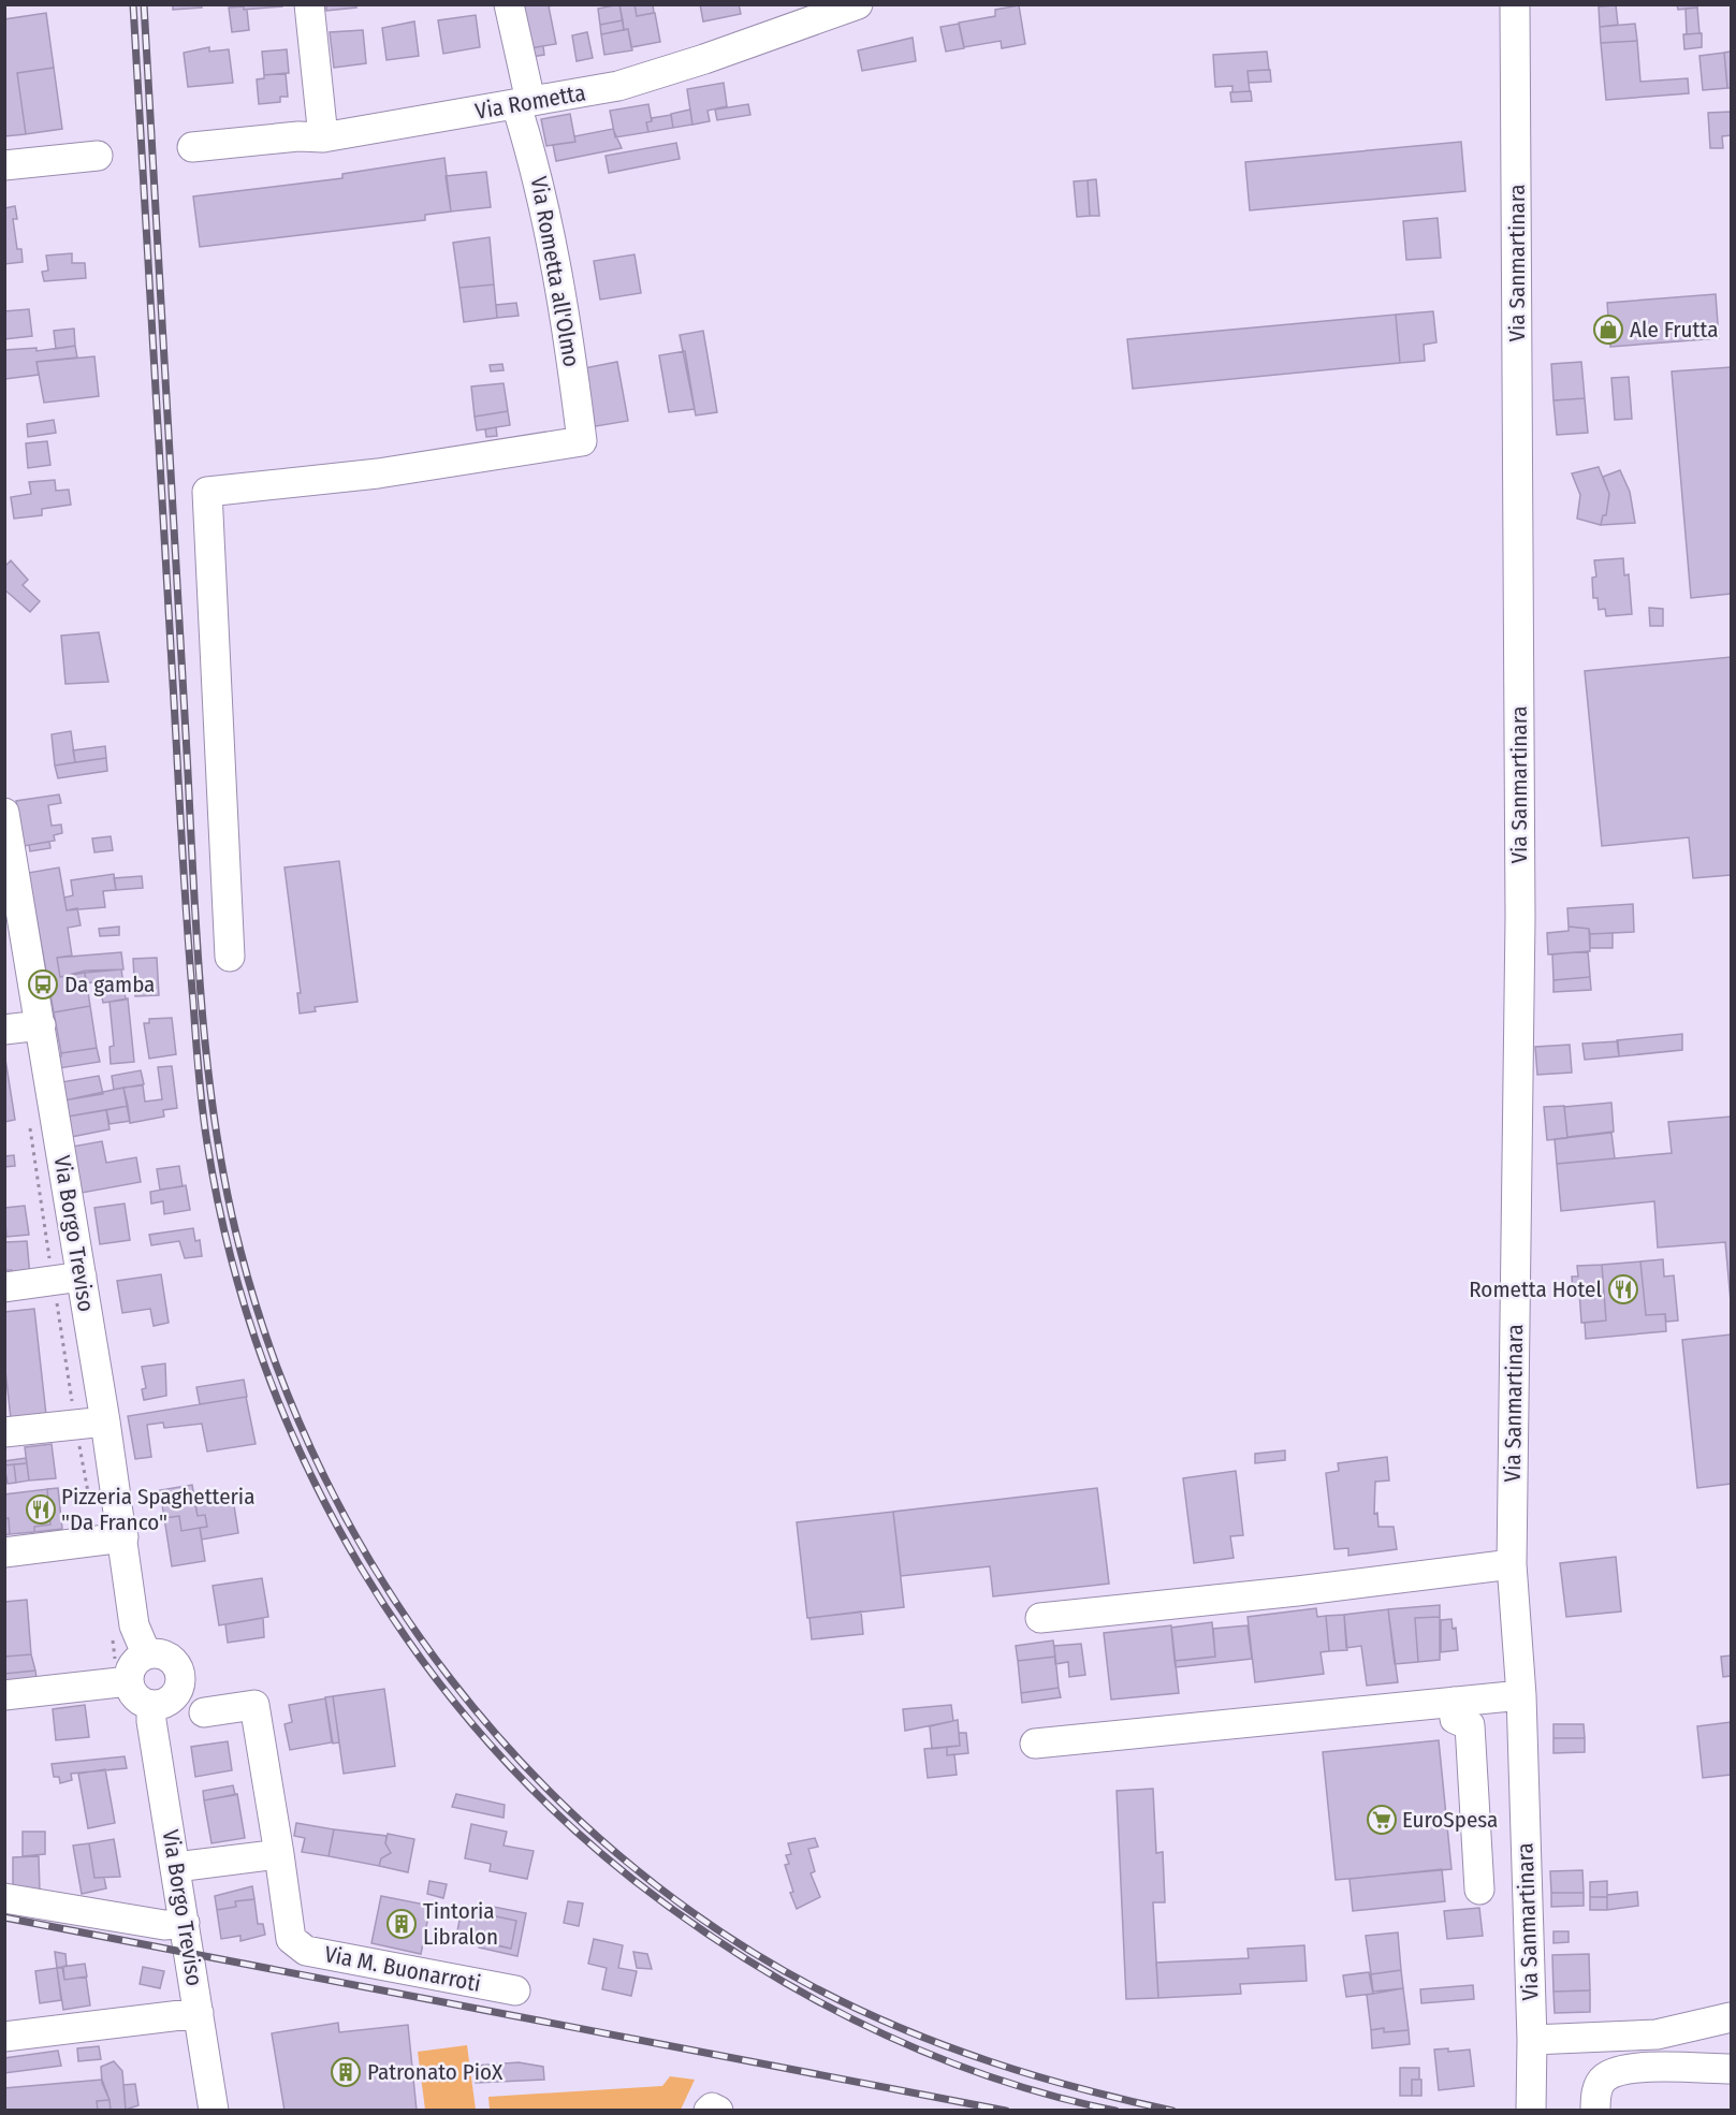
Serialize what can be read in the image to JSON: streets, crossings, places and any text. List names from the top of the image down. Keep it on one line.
{"streets":{"street":["Via Rometta","Via Sanmartinara","Via Rometta all'Olmo","Via Borgo Treviso","Via M. Buonarroti"]},"crossings":[["Via Rometta","Via Rometta all'Olmo"]],"places":{"shop":["Ale Frutta"],"bus stop":["Da gamba"],"restaurant":["Rometta Hotel","Pizzeria Spaghetteria \"Da Franco\""],"supermarket":["EuroSpesa"],"building":["Tintoria Libralon","Patronato PioX"]}}
